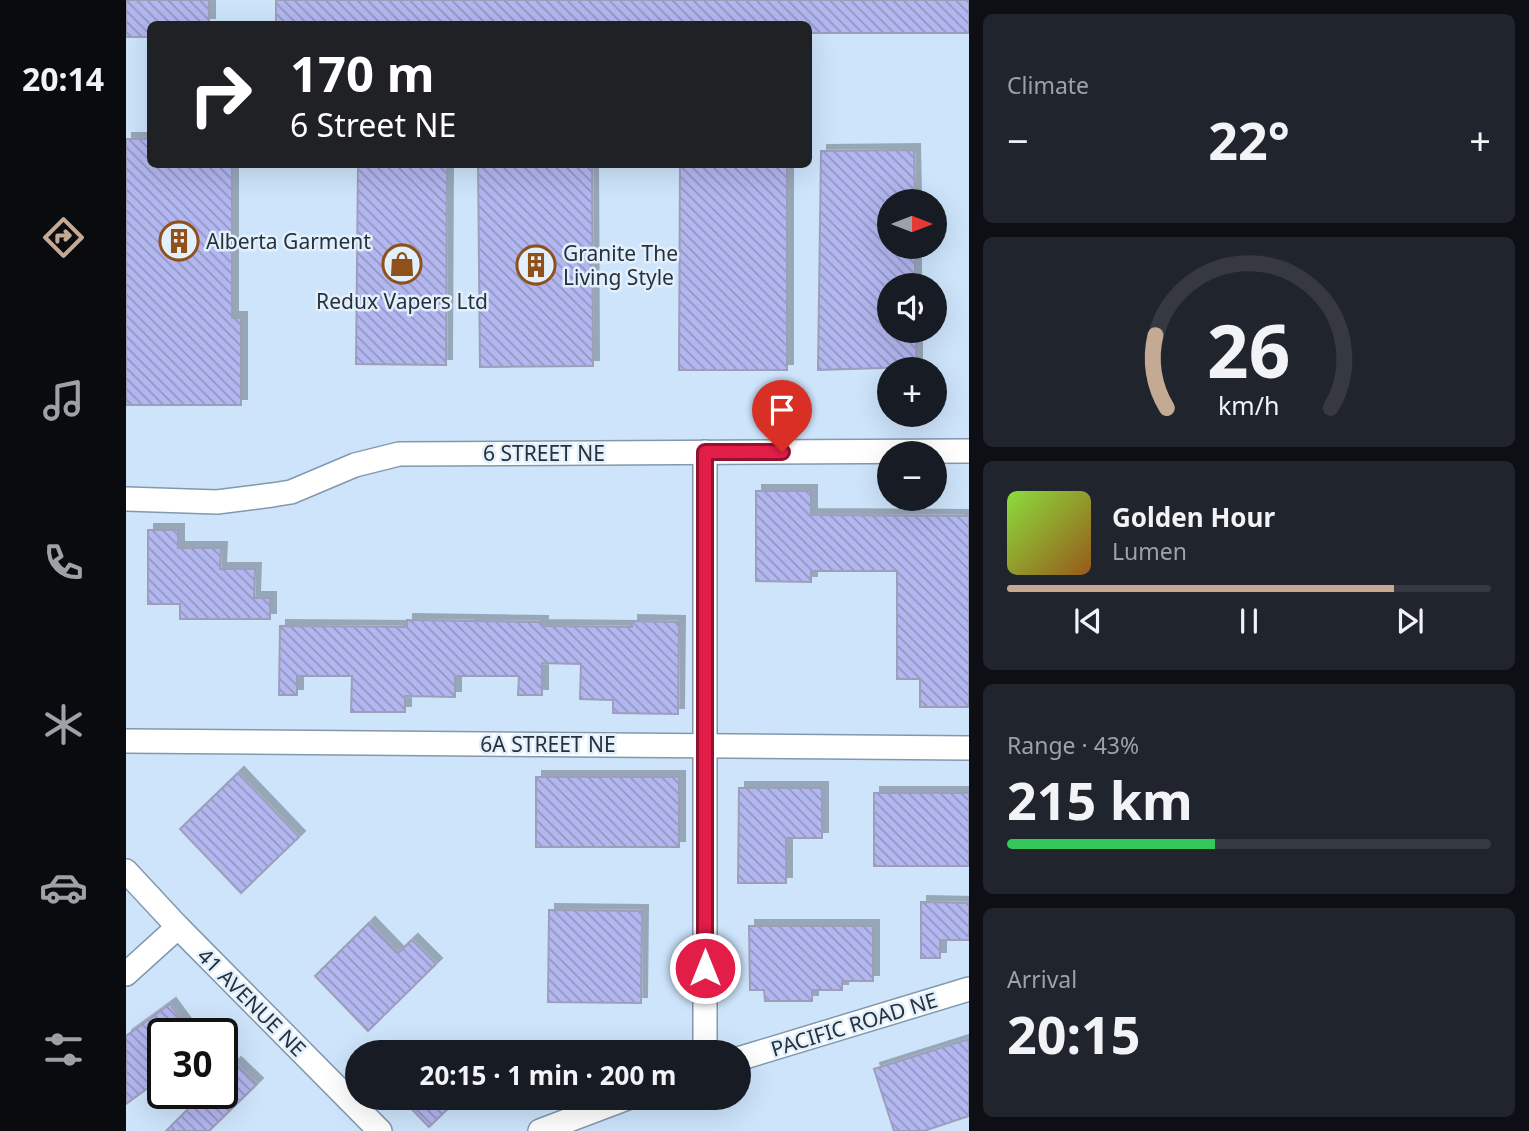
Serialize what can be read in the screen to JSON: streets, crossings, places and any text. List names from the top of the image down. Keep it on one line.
{"streets":{"street":["6 STREET NE","6A STREET NE","41 AVENUE NE","PACIFIC ROAD NE"]},"places":{"building":["Alberta Garment","Granite The Living Style"],"shop":["Redux Vapers Ltd"]},"north":"right","page":{"tabs":"20:14","tile":["Climate",["Range · 43%","215 km"],["Arrival","20:15"]],"turn":["170 m","6 Street NE"],"heat":["−","22°","+"],"map_buttons":["+","−"],"song":["Golden Hour","Lumen"],"limit":"30","trip":"20:15 · 1 min · 200 m","gauge":["26","km/h"]}}
